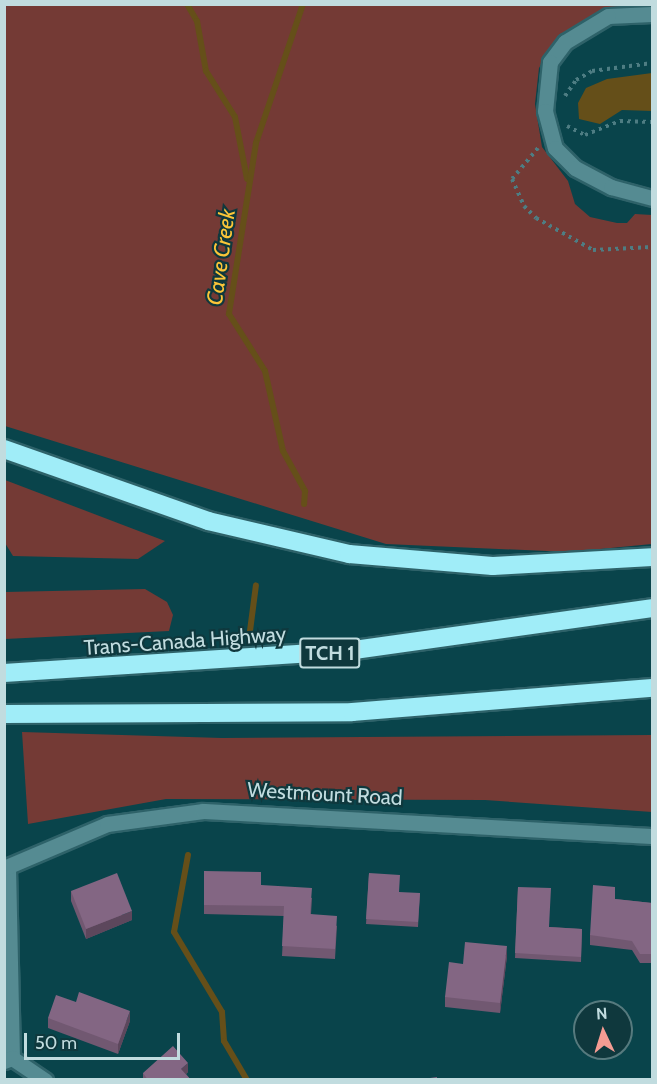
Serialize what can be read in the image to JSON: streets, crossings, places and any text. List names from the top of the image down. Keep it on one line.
{"streets":{"highway":["Trans-Canada Highway","TCH 1"],"street":["Westmount Road"]},"water":["Cave Creek"],"scale_bar":"50 m","north":"top"}
